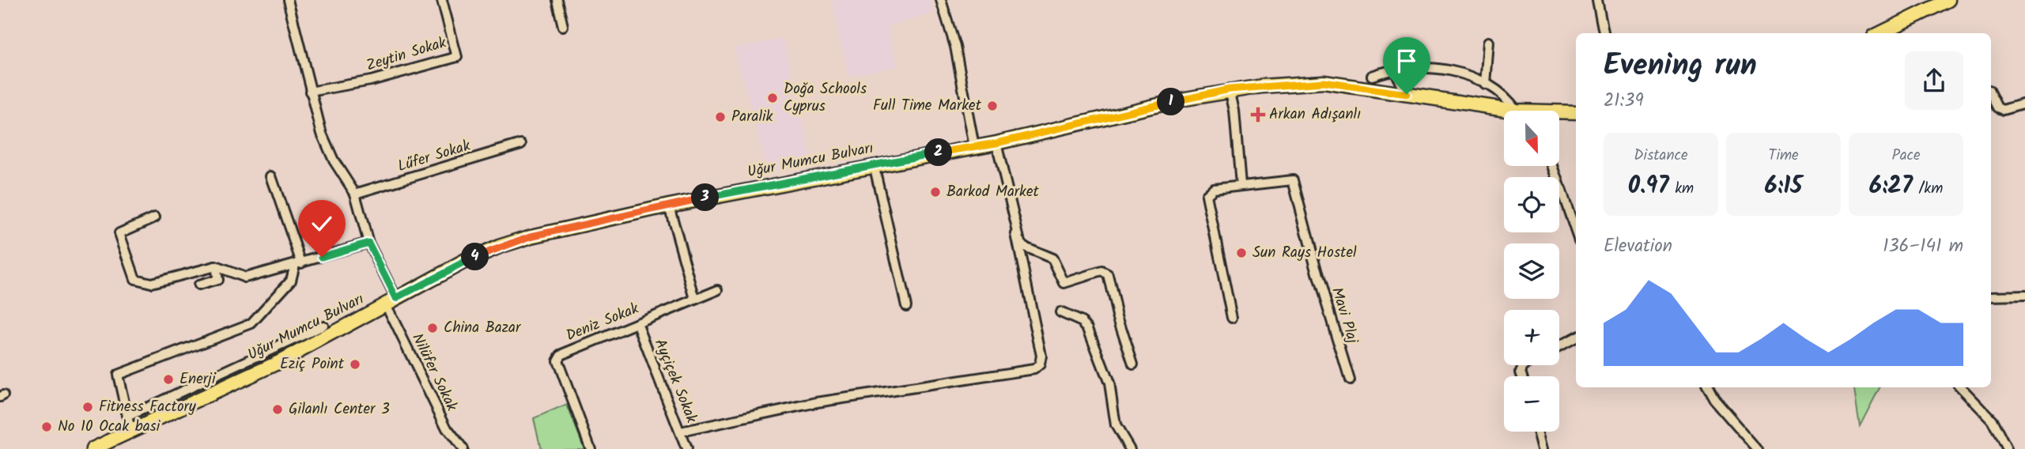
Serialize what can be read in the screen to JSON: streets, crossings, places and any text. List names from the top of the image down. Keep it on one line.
{"streets":{"main road":["Uğur Mumcu Bulvarı"],"street":["Zeytin Sokak","Lűfer Sokak","Mavi Plaj","Deniz Sokak","Nilüfer Sokak","Ayçiçek Sokak"]},"crossings":[["Zeytin Sokak","Nilüfer Sokak"],["Lűfer Sokak","Nilüfer Sokak"],["Uğur Mumcu Bulvarı","Nilüfer Sokak"],["Deniz Sokak","Ayçiçek Sokak"]],"places":{"other":["Doğa Schools Cyprus","Full Time Market","Paralik","Barkod Market","Sun Rays Hostel","China Bazar","Eziç Point","Enerji","Fitness Factory","Gilanlı Center 3","No 10 Ocak basi"],"health":["Arkan Adışanlı"]},"north":"bottom","page":{"heading":["Evening run","21:39"],"pins":["1","2","3","4"],"map_buttons":["+","−"],"stats":[["Distance","0.97 km"],["Time","6:15"],["Pace","6:27 /km"]],"chart":["Elevation","136–141 m"]}}
